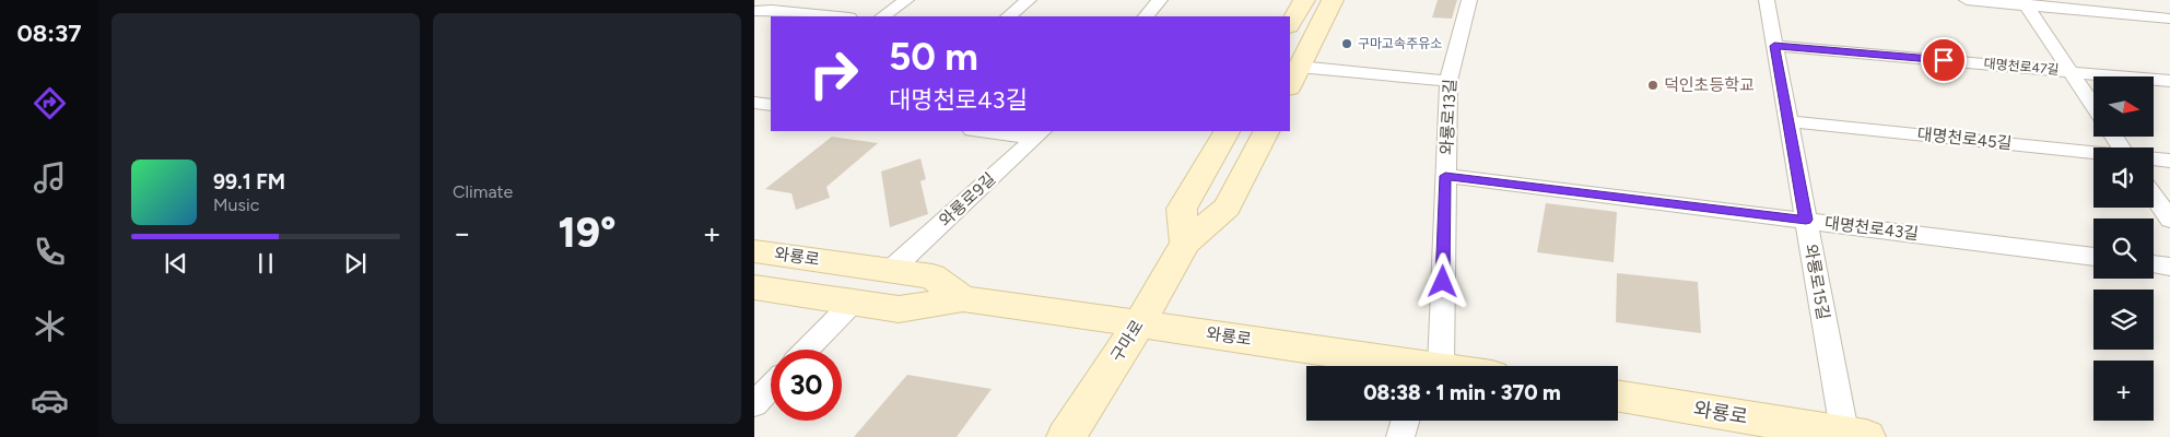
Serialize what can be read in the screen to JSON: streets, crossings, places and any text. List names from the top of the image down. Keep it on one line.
{"streets":{"main road":["와룡로","구마로"],"street":["대명천로47길","와룡로13길","대명천로45길","와룡로9길","대명천로43길","와룡로15길"]},"crossings":[["대명천로47길","와룡로15길"],["와룡로13길","대명천로43길"],["대명천로45길","와룡로15길"],["와룡로9길","와룡로"],["대명천로43길","와룡로15길"],["와룡로","와룡로15길"],["와룡로","구마로"]],"places":["구마고속주유소","덕인초등학교"],"north":"right","page":{"tabs":"08:37","tile":"Climate","turn":["50 m","대명천로43길"],"map_buttons":"+","song":["99.1 FM","Music"],"heat":["−","19°","+"],"limit":"30","trip":"08:38 · 1 min · 370 m"}}
